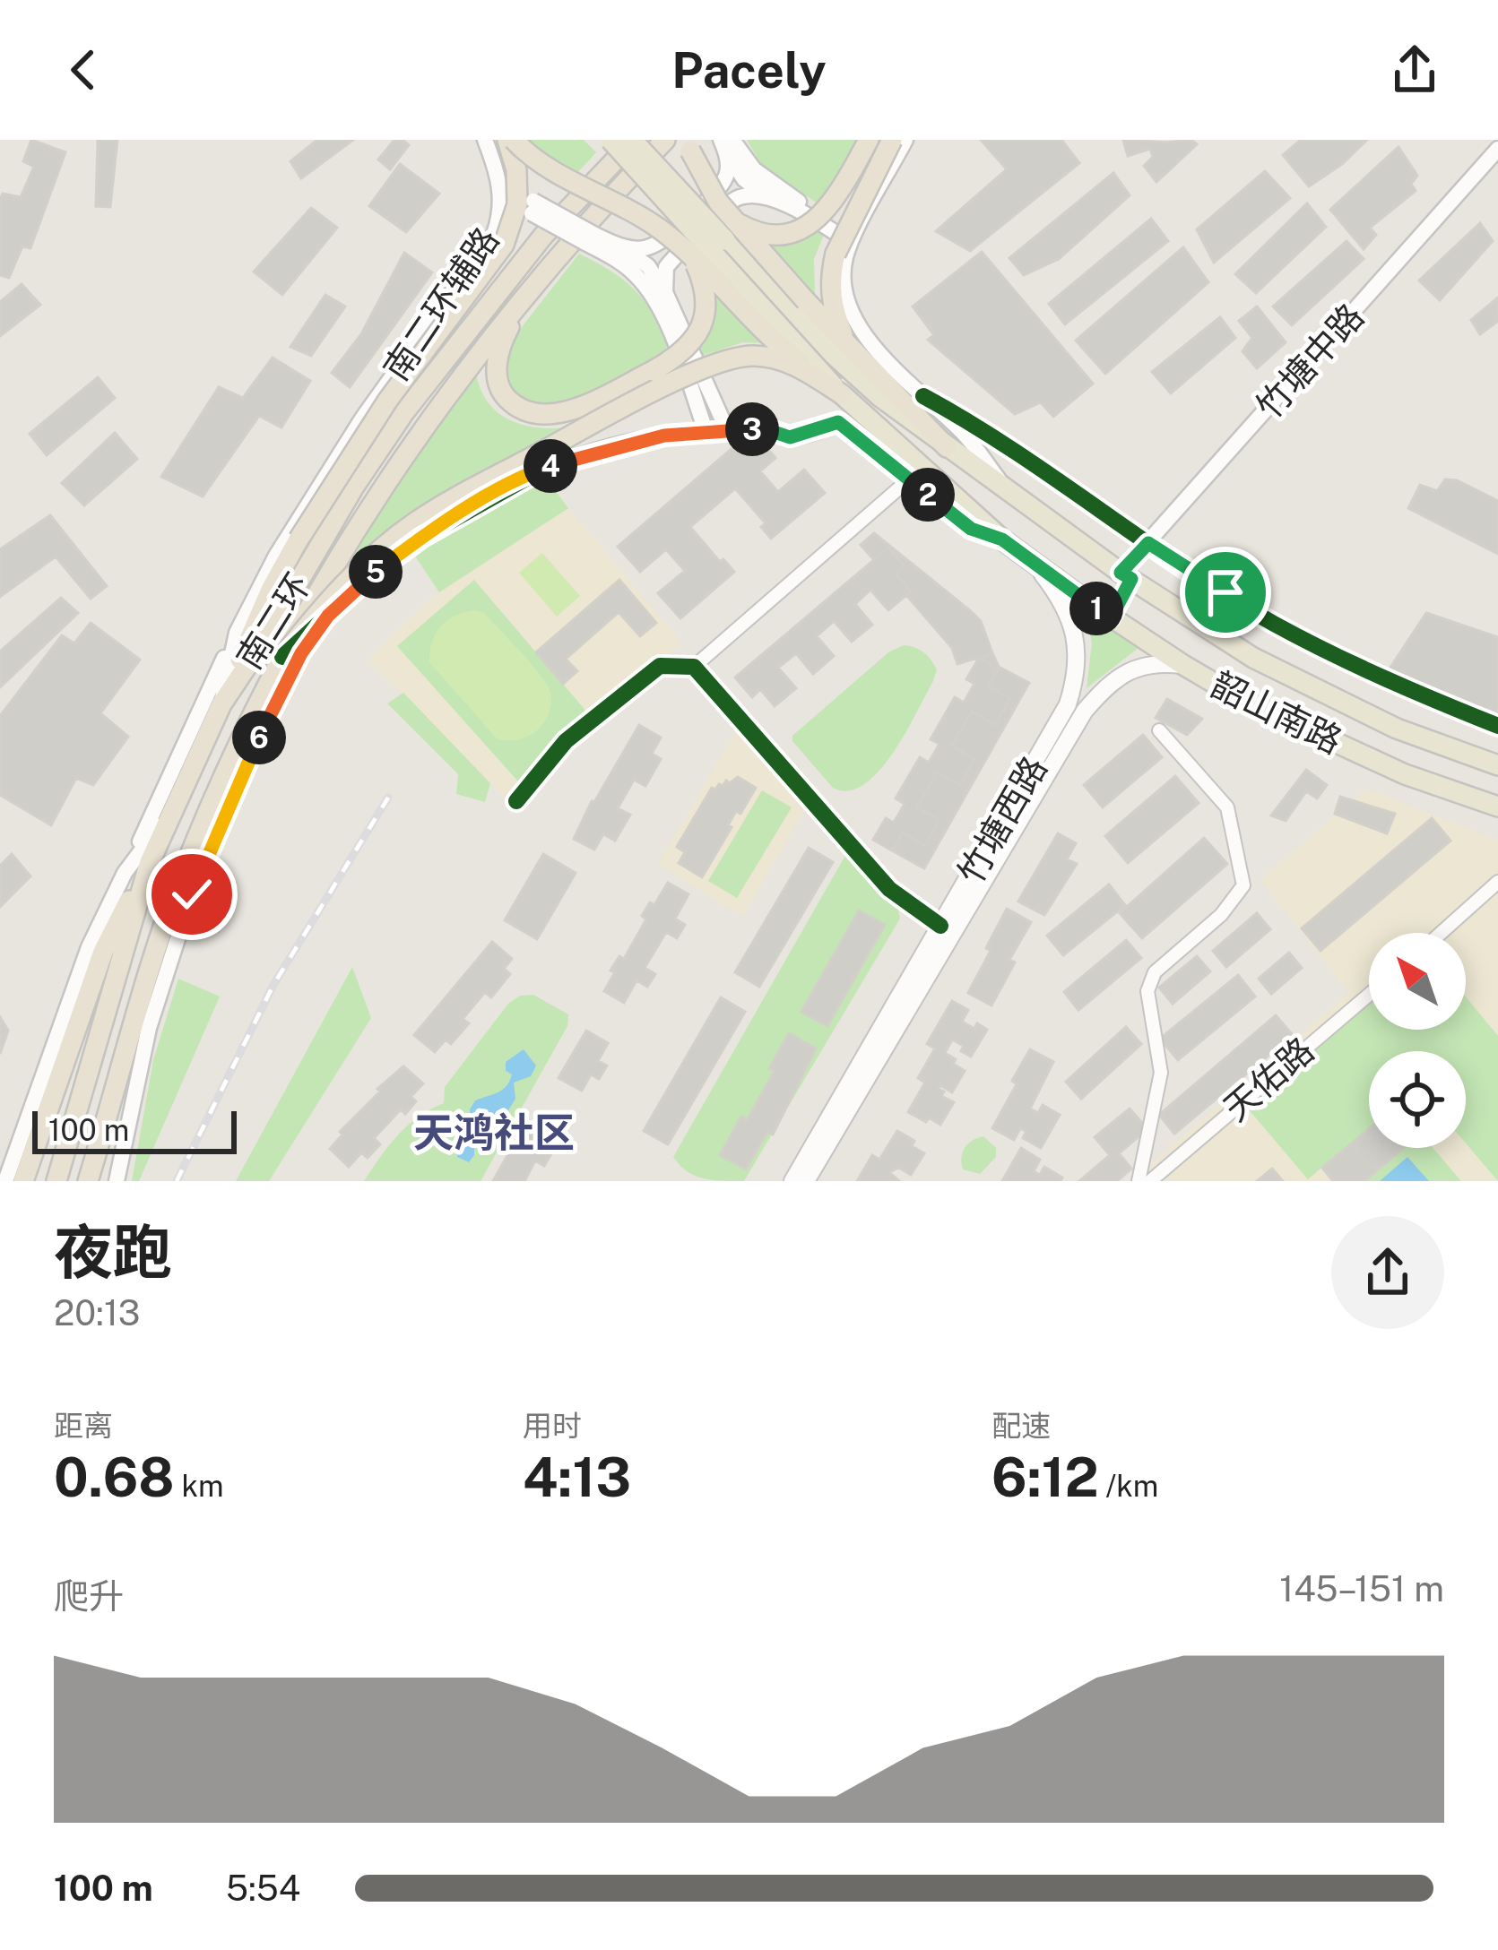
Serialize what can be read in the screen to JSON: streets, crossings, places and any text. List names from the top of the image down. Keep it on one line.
{"streets":{"highway":["南二环"],"main road":["韶山南路","竹塘西路"],"street":["南二环辅路","竹塘中路","天佑路"]},"crossings":[["南二环辅路","南二环"],["竹塘中路","韶山南路"],["南二环","韶山南路"],["韶山南路","竹塘西路"]],"districts":["天鸿社区"],"scale_bar":"100 m","north":"top left","page":{"header":"Pacely","pins":["3","4","2","5","1","6"],"scale":"100 m","heading":["夜跑","20:13"],"stats":[["距离","0.68 km"],["用时","4:13"],["配速","6:12 /km"]],"chart":["爬升","145–151 m"],"list":[{"name":"100 m","note":"5:54"}]}}
